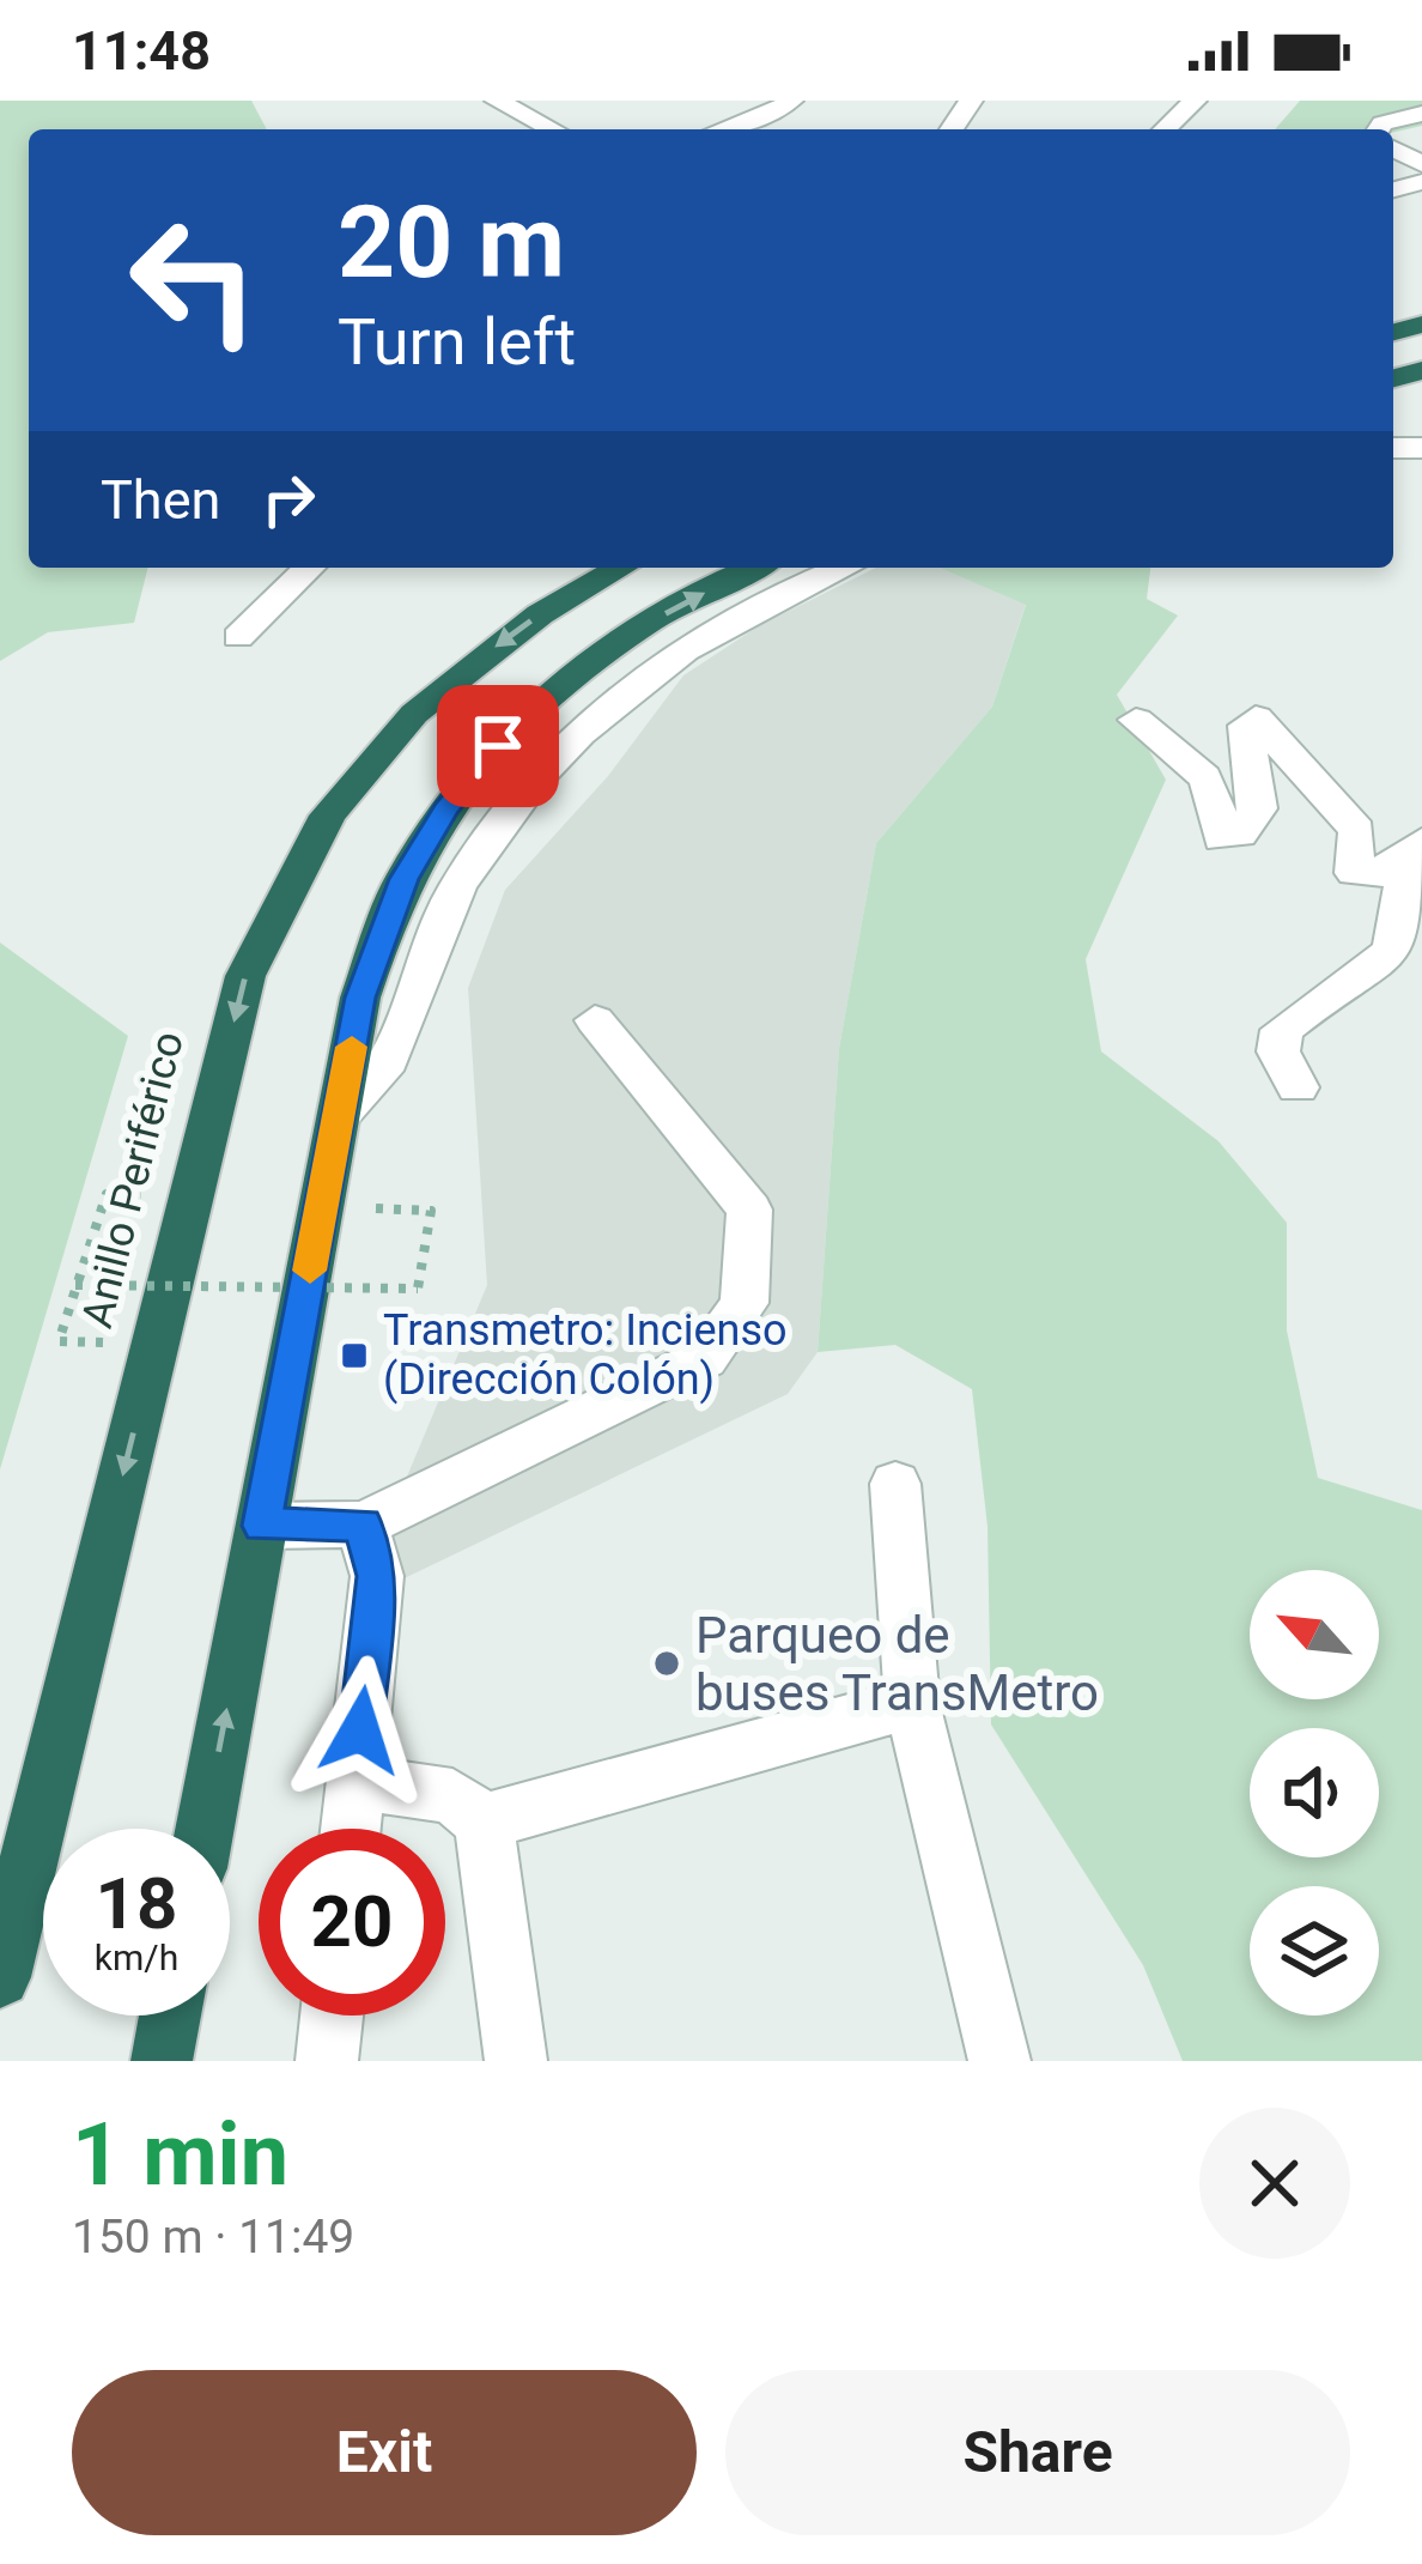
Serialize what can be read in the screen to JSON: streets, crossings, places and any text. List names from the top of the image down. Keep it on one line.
{"streets":{"highway":["Anillo Periférico"]},"places":{"transit":["Transmetro: Incienso (Dirección Colón)"],"other":["Parqueo de buses TransMetro"]},"north":"top left","page":{"status":"11:48","turn":["20 m","Turn left"],"then":"Then","speed":"18 km/h","limit":"20","heading":["1 min","150 m · 11:49"],"buttons":["Exit","Share"]}}
